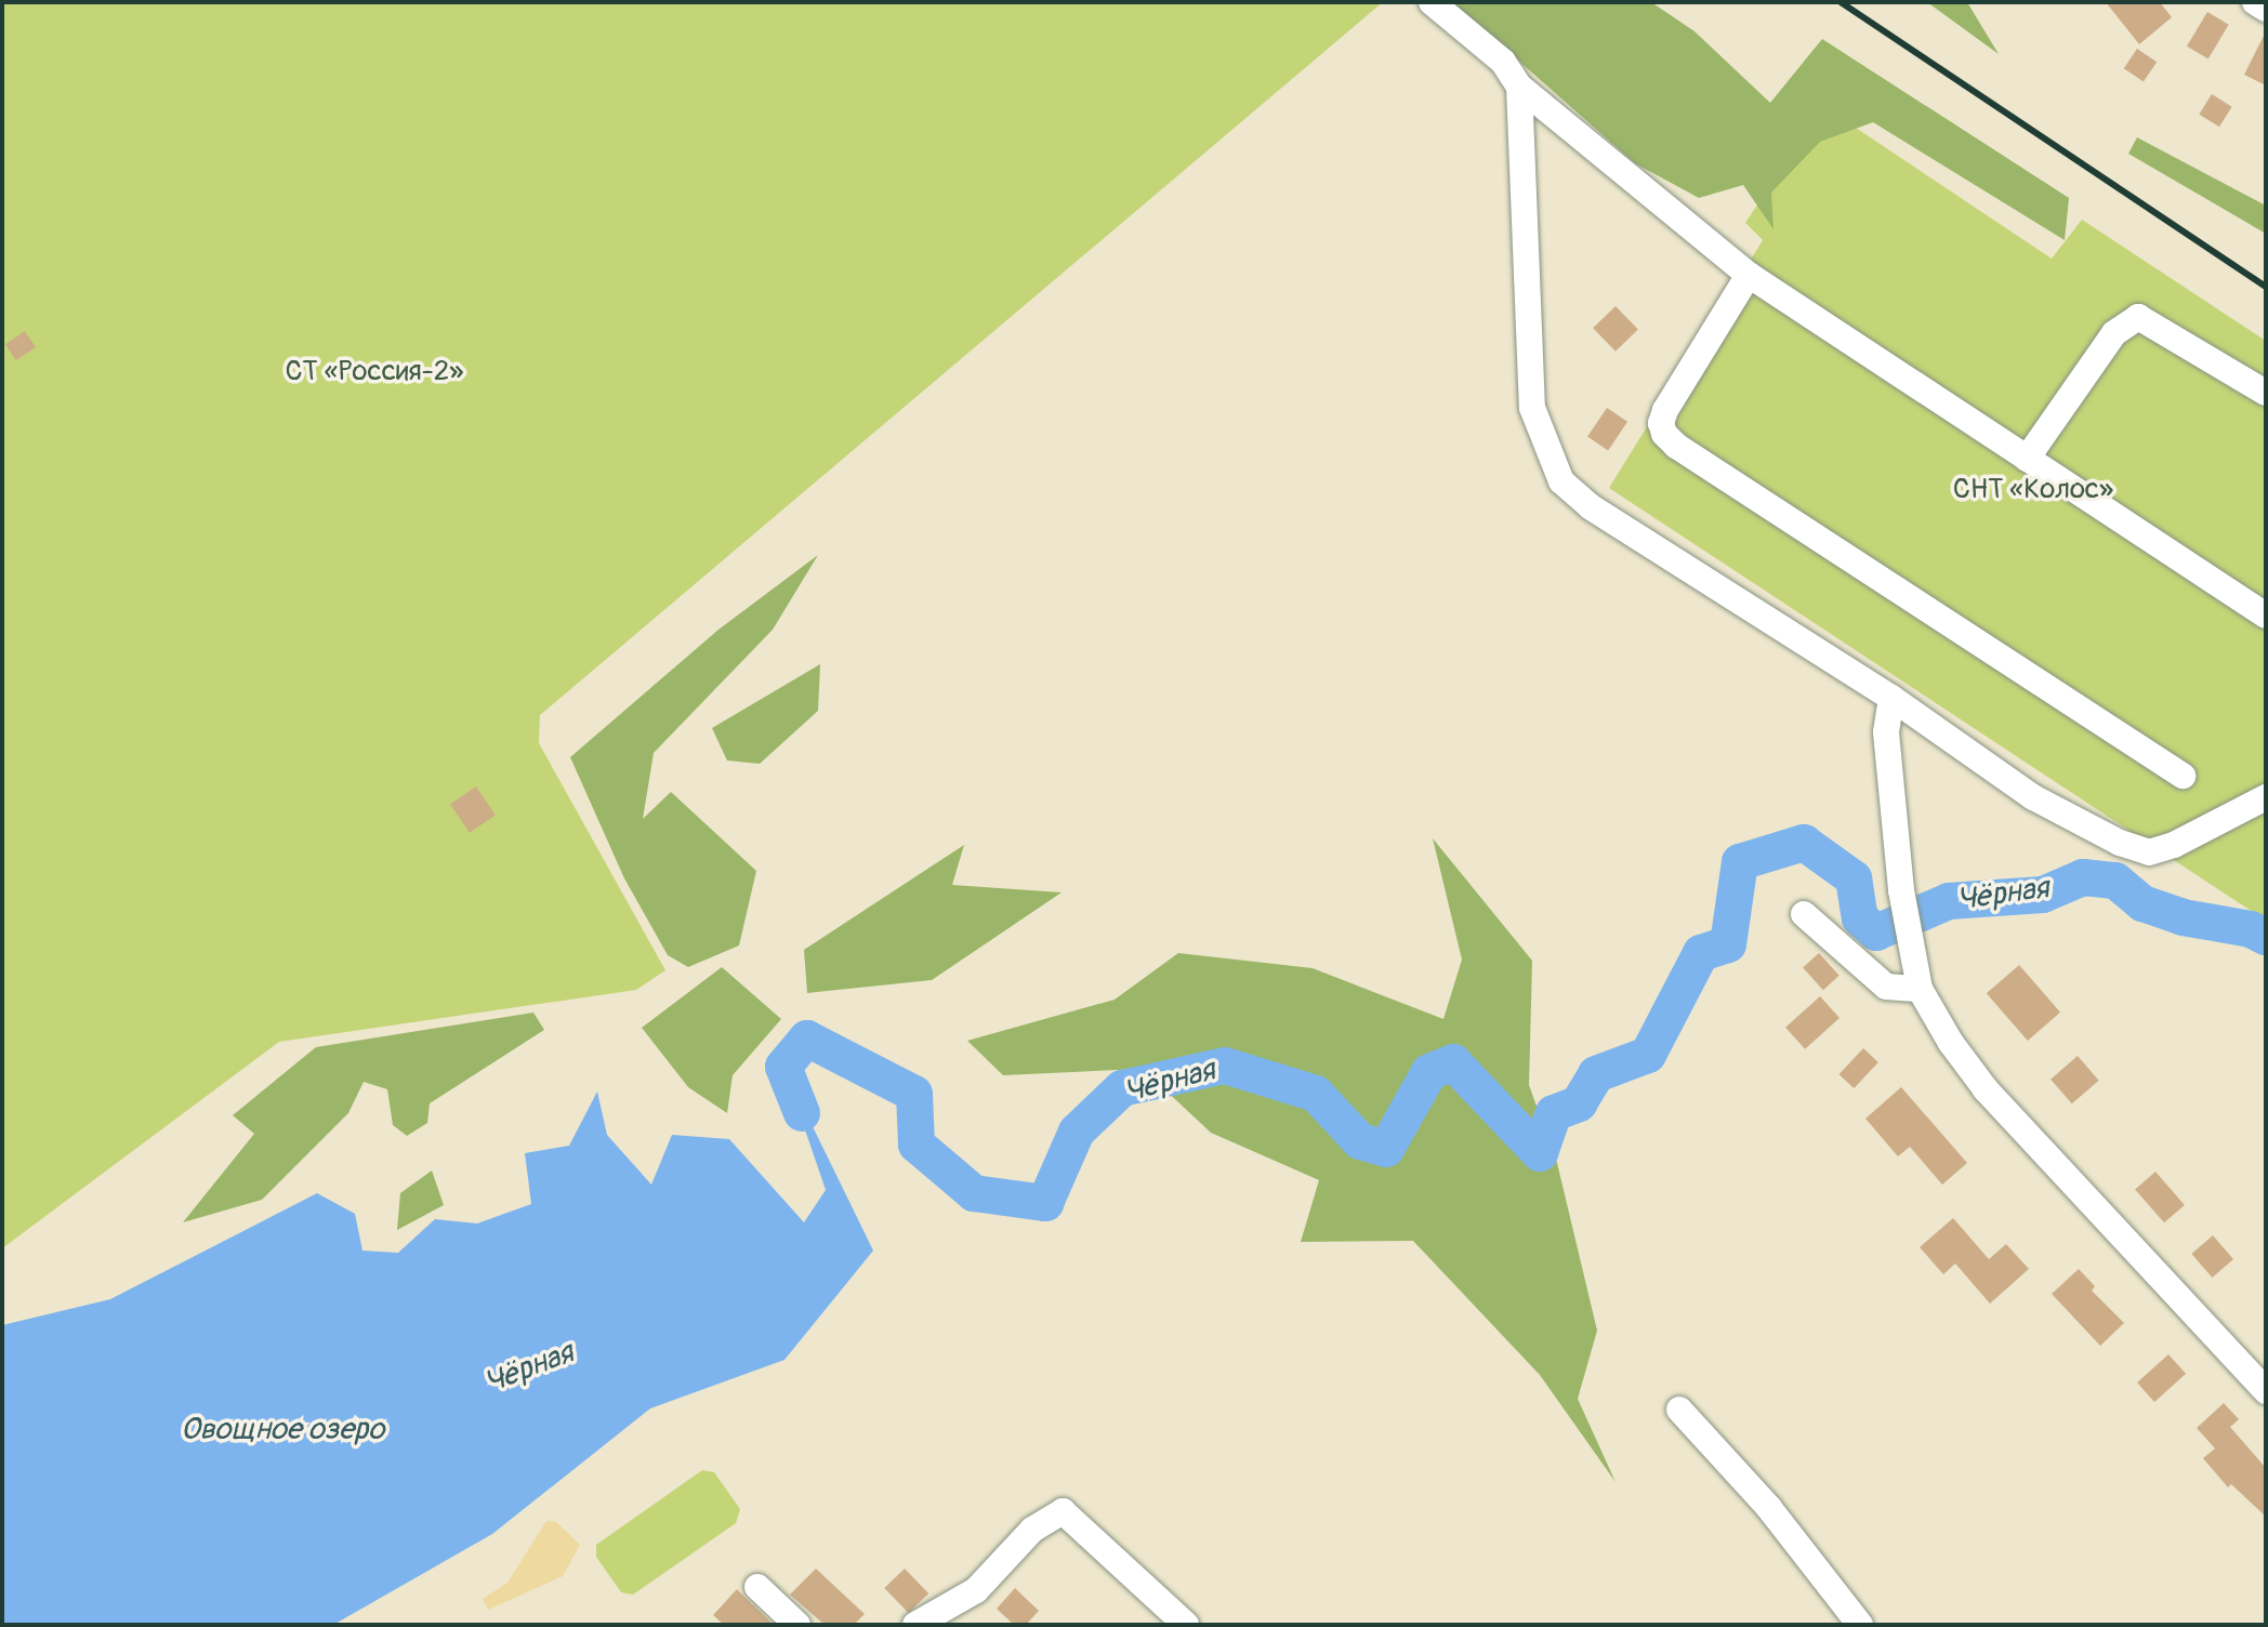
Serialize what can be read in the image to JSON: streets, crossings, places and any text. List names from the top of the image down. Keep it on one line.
{"water":["Чёрная","Овощное озеро"],"parks":["СТ «Россия-2»","СНТ «Колос»"]}
